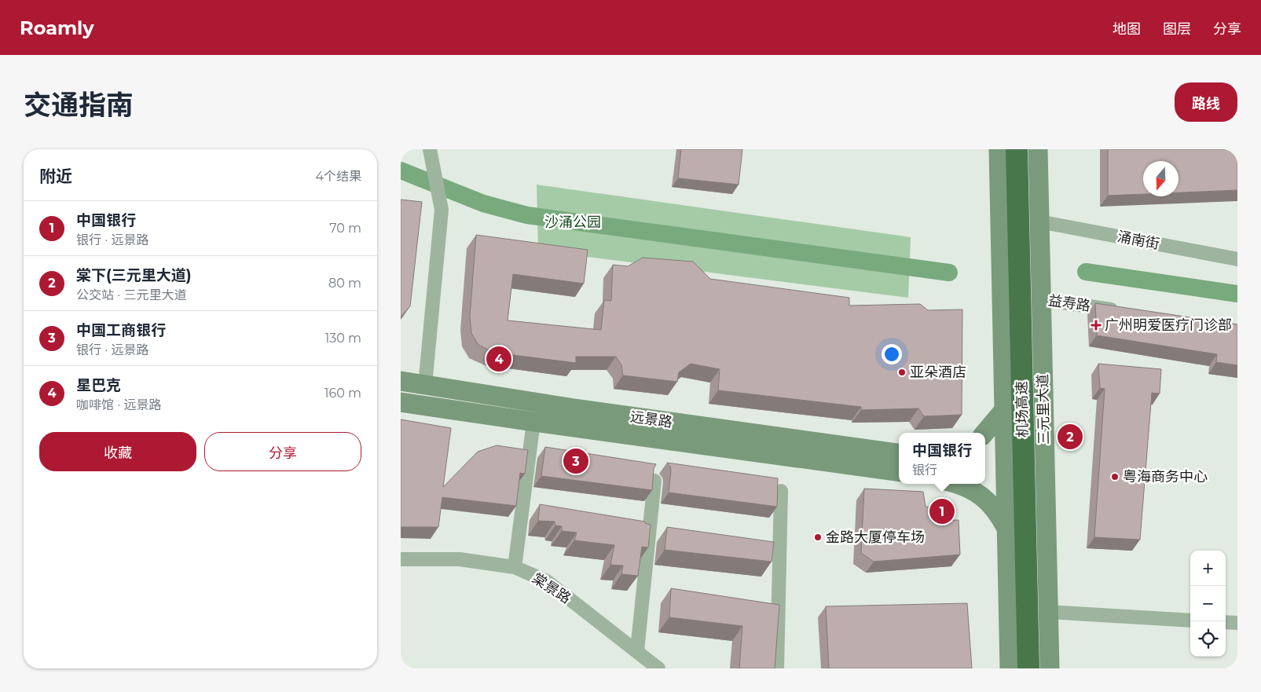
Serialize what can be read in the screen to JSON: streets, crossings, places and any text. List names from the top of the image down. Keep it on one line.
{"streets":{"highway":["机场高速"],"street":["涌南街","益寿路","三元里大道","远景路","棠景路"]},"crossings":[["涌南街","三元里大道"],["益寿路","三元里大道"]],"parks":["沙涌公园"],"places":{"health":["广州明爱医疗门诊部"],"other":["亚朵酒店","粤海商务中心","金路大厦停车场"]},"north":"bottom","page":{"header":"Roamly","nav":["地图","图层","分享"],"title":"交通指南","buttons":["路线",["收藏","分享"]],"heading":["附近","4个结果"],"list":[{"mark":"1","name":"中国银行","note":"银行 · 远景路","value":"70 m"},{"mark":"2","name":"棠下(三元里大道)","note":"公交站 · 三元里大道","value":"80 m"},{"mark":"3","name":"中国工商银行","note":"银行 · 远景路","value":"130 m"},{"mark":"4","name":"星巴克","note":"咖啡馆 · 远景路","value":"160 m"}],"pins":["4","2","3","1"],"popup":["中国银行","银行"],"map_buttons":["+","−"]}}
